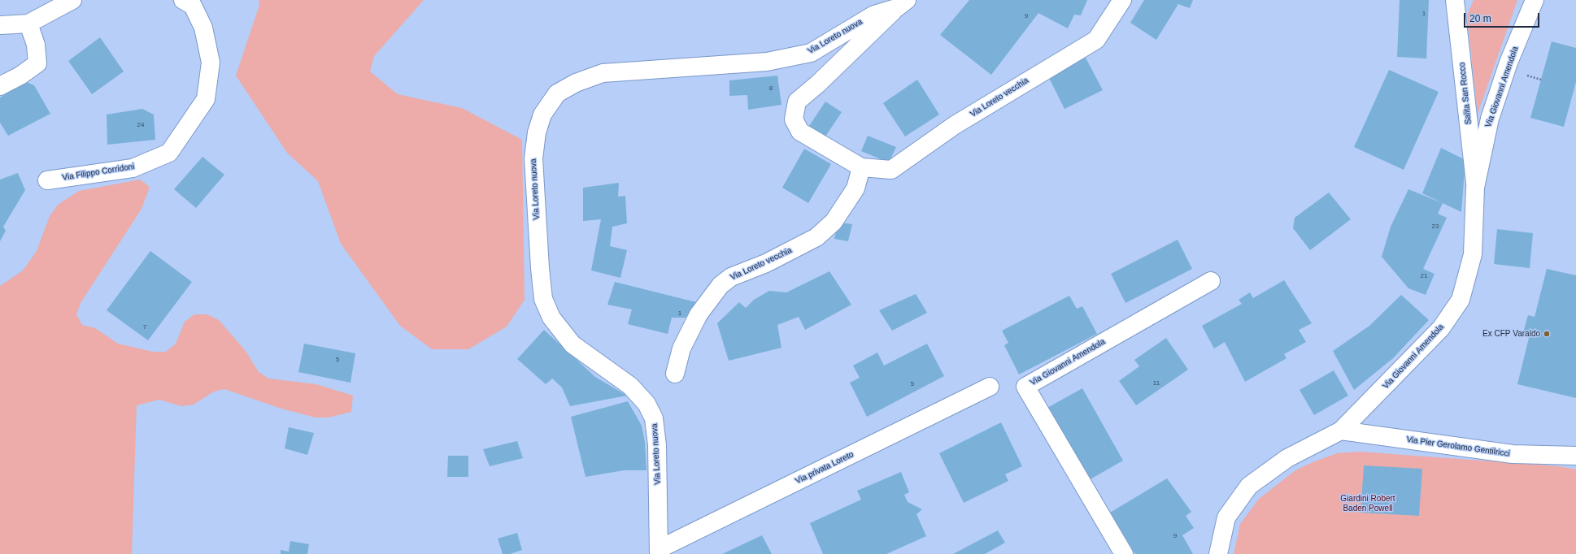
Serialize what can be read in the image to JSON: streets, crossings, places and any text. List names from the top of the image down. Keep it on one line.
{"streets":{"street":["Via Loreto nuova","Via Giovanni Amendola","Salita San Rocco","Via Loreto vecchia","Via Filippo Corridoni","Via Pier Gerolamo Gentilricci","Via privata Loreto"]},"crossings":[["Via Loreto nuova","Via Loreto vecchia"],["Via Loreto nuova","Via privata Loreto"],["Via Giovanni Amendola","Salita San Rocco"],["Via Giovanni Amendola","Via Pier Gerolamo Gentilricci"]],"parks":["Giardini Robert Baden Powell"],"places":["Ex CFP Varaldo"],"house_numbers":["1","9","8","24","23","21","1","7","5","11","5","9"],"scale_bar":"20 m"}
